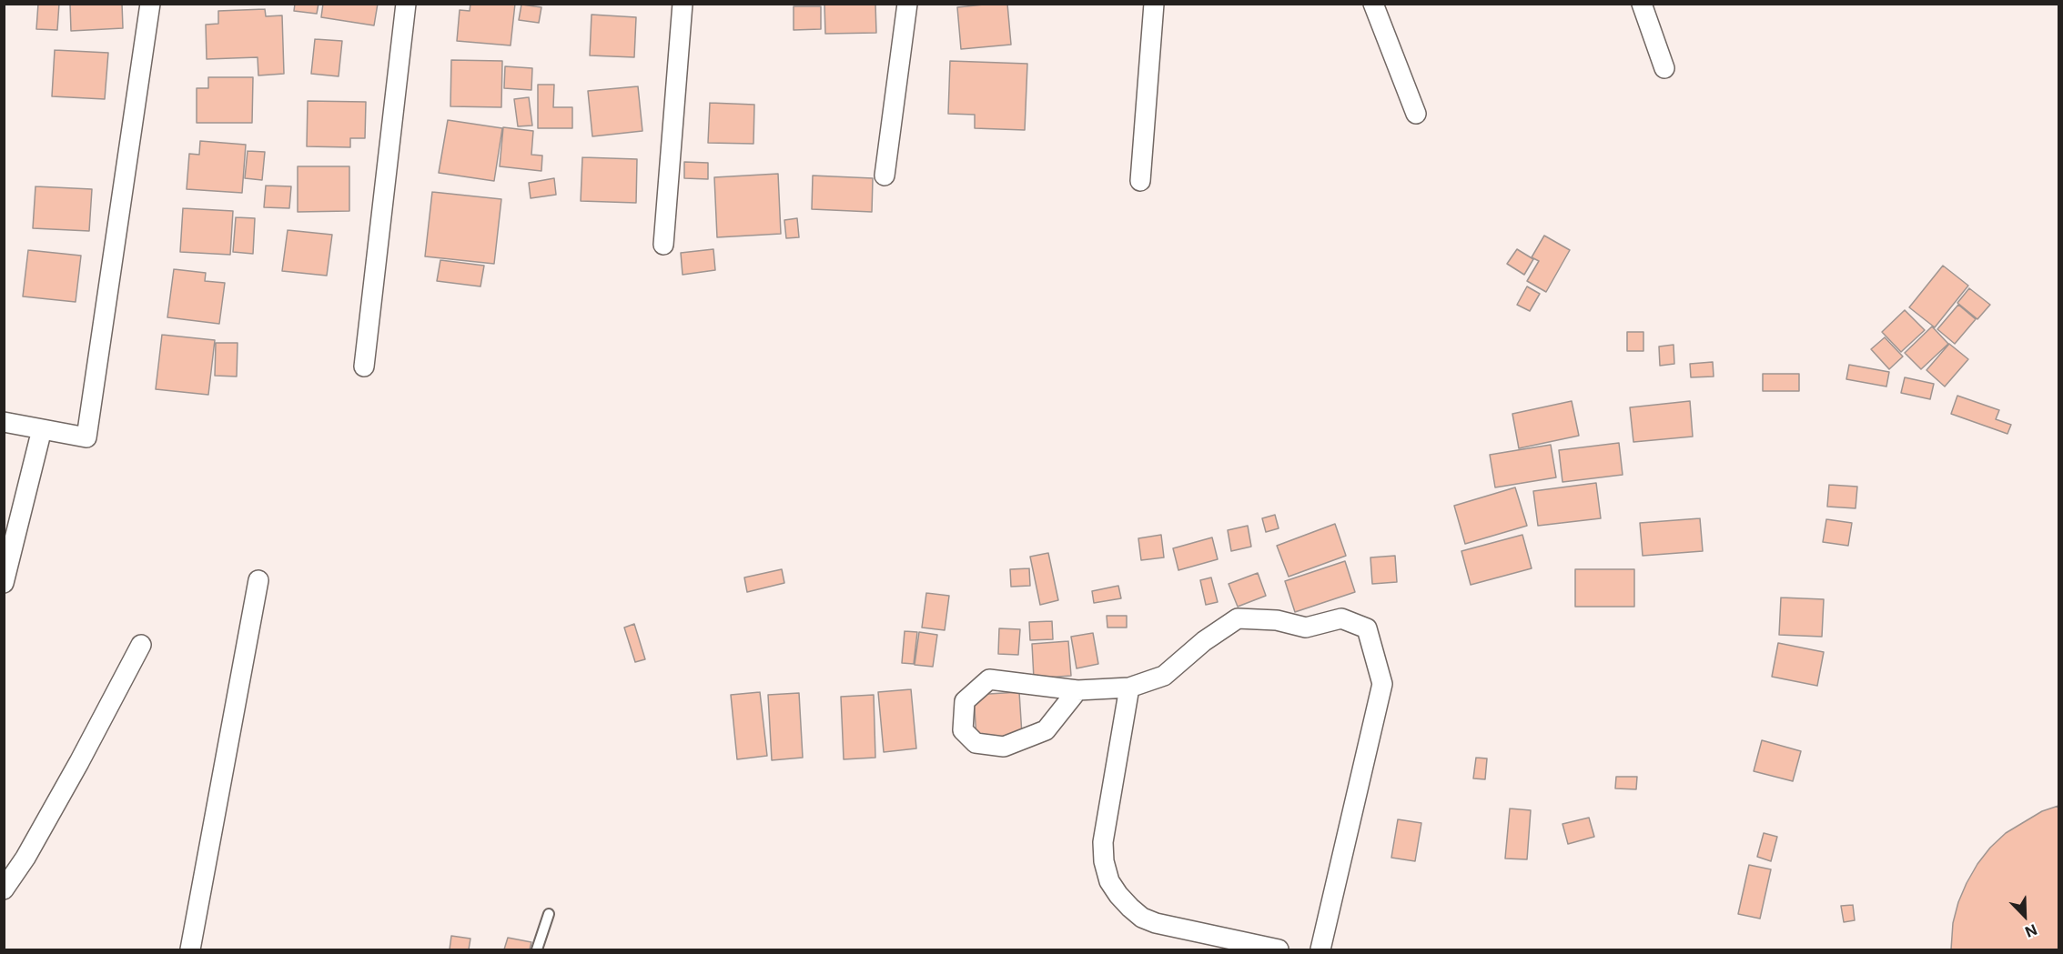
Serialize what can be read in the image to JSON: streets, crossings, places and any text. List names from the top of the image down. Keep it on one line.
{"north":"bottom right"}
